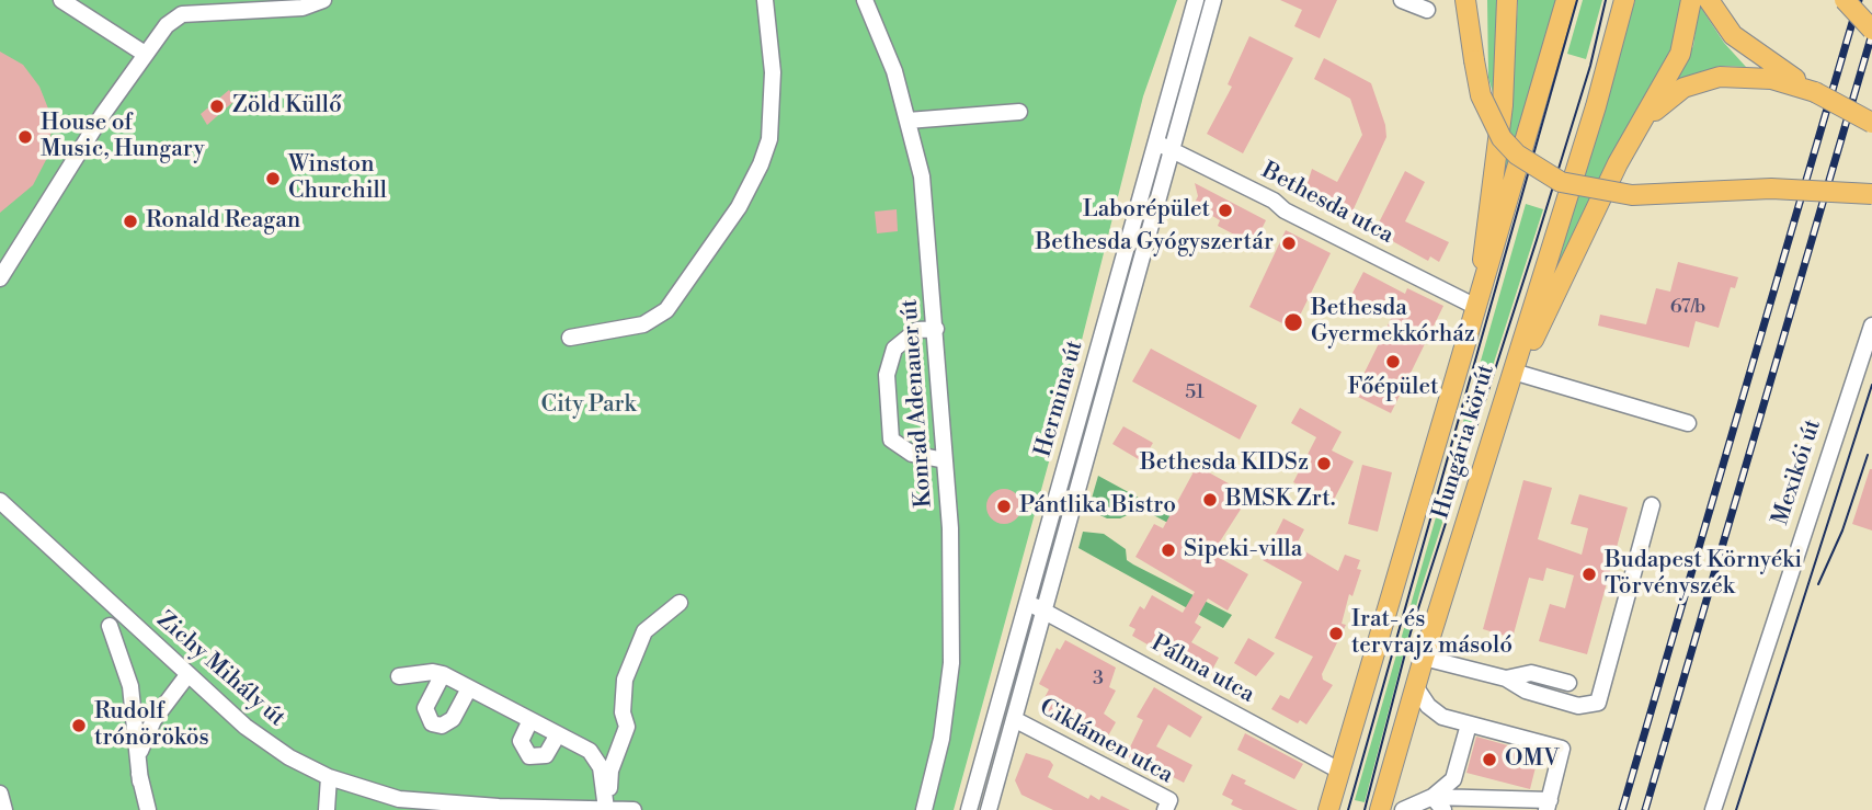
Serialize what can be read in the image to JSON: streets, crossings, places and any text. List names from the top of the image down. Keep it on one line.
{"streets":{"main road":["Hungária körút"],"street":["Bethesda utca","Hermina út","Konrad Adenauer út","Mexikói út","Zichy Mihály út","Pálma utca","Ciklámen utca"]},"crossings":[["Bethesda utca","Hermina út"],["Bethesda utca","Hungária körút"],["Hermina út","Pálma utca"],["Hermina út","Ciklámen utca"],["Hungária körút","Pálma utca"]],"parks":["City Park"],"places":["Zöld Küllő","House of Music, Hungary","Winston Churchill","Laborépület","Ronald Reagan","Bethesda Gyógyszertár","Bethesda Gyermekkórház","Főépület","Bethesda KIDSz","BMSK Zrt.","Pántlika Bistro","Sipeki-villa","Budapest Környéki Törvényszék","Irat- és tervrajz másoló","Rudolf trónörökös","OMV"],"house_numbers":["67/b","51","3"]}
